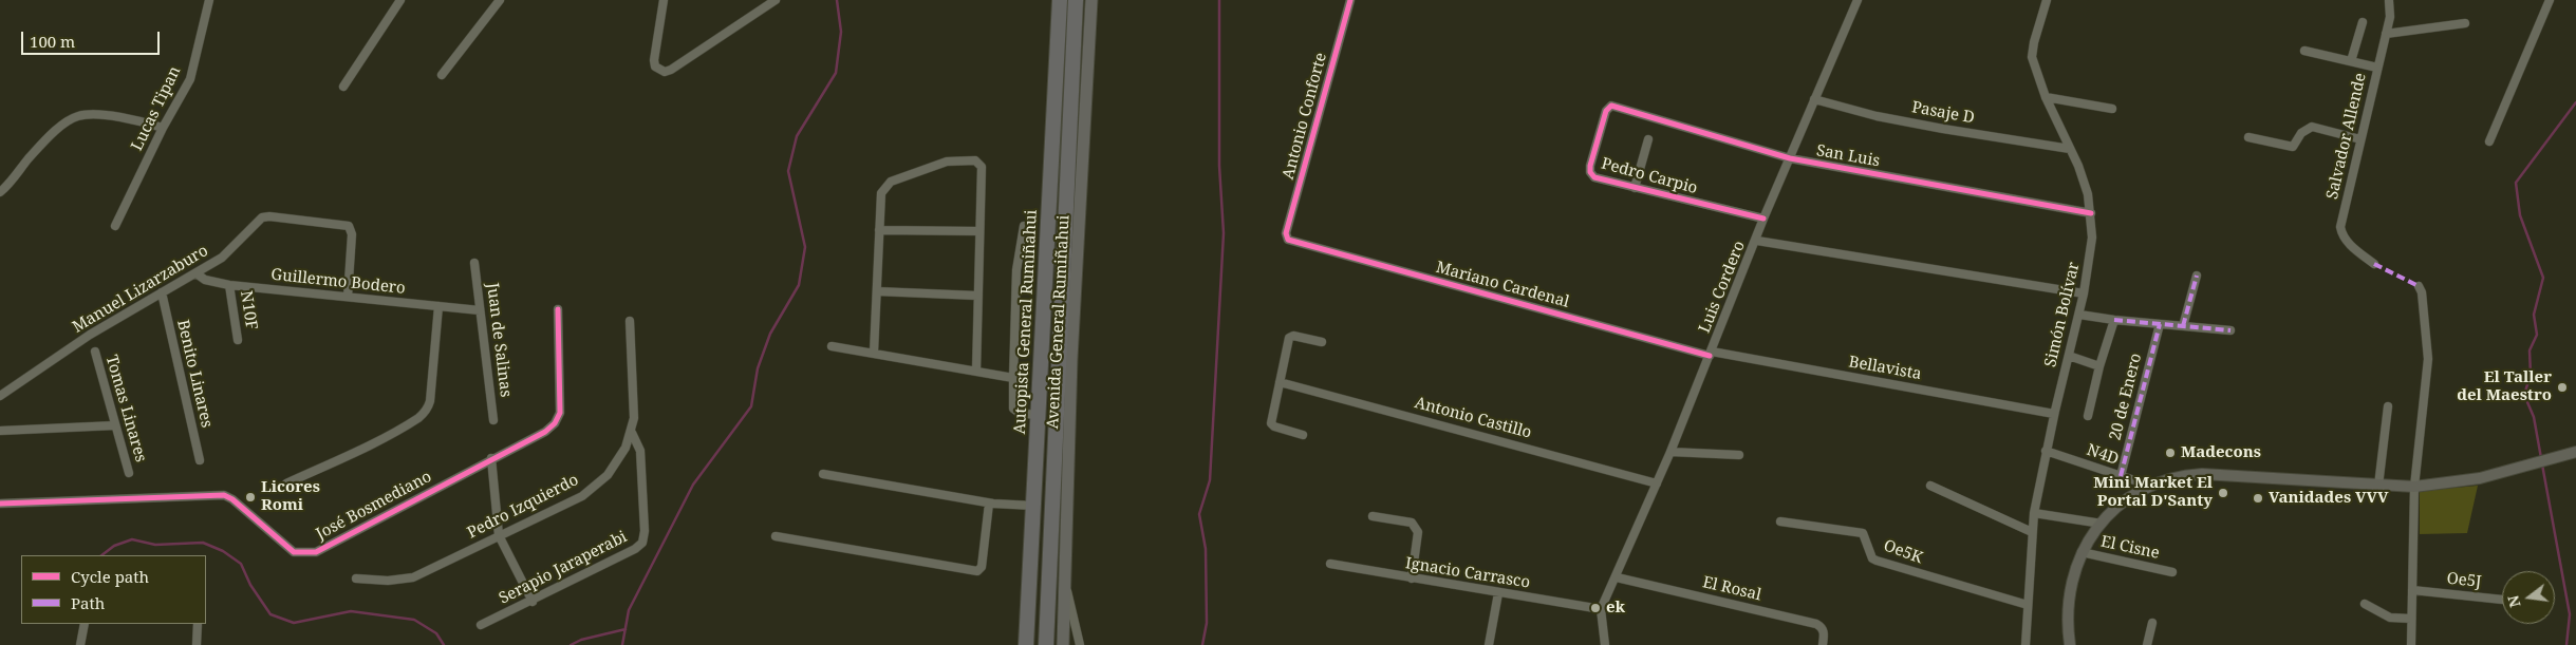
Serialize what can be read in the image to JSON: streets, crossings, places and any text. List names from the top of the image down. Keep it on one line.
{"streets":{"highway":["Autopista General Rumiñahui"],"main road":["Avenida General Rumiñahui"],"street":["Lucas Tipan","Pasaje D","Antonio Conforte","Salvador Allende","San Luis","Pedro Carpio","Guillermo Bodero","Mariano Cardenal","Luis Cordero","Manuel Lizarzaburo","N10F","Simón Bolívar","Juan de Salinas","Bellavista","Benito Linares","20 de Enero","Tomas Linares","Antonio Castillo","N4D","José Bosmediano","Pedro Izquierdo","El Cisne","Oe5K","Serapio Jaraperabi","Ignacio Carrasco","Oe5J","El Rosal"]},"crossings":[["Pasaje D","Luis Cordero"],["Pasaje D","Simón Bolívar"],["Antonio Conforte","Mariano Cardenal"],["San Luis","Pedro Carpio"],["San Luis","Luis Cordero"],["San Luis","Simón Bolívar"],["Pedro Carpio","Luis Cordero"],["Guillermo Bodero","Manuel Lizarzaburo"],["Guillermo Bodero","N10F"],["Guillermo Bodero","Juan de Salinas"],["Mariano Cardenal","Luis Cordero"],["Mariano Cardenal","Bellavista"],["Luis Cordero","Bellavista"],["Luis Cordero","Antonio Castillo"],["Luis Cordero","Ignacio Carrasco"],["Luis Cordero","El Rosal"],["Manuel Lizarzaburo","Benito Linares"],["Simón Bolívar","Bellavista"],["Simón Bolívar","N4D"],["Simón Bolívar","Oe5K"],["20 de Enero","N4D"],["Pedro Izquierdo","Serapio Jaraperabi"]],"places":["El Taller del Maestro","Madecons","Mini Market El Portal D'Santy","Licores Romi","Vanidades VVV","ek"],"legend":["Cycle path","Path"],"scale_bar":"100 m","north":"left"}
